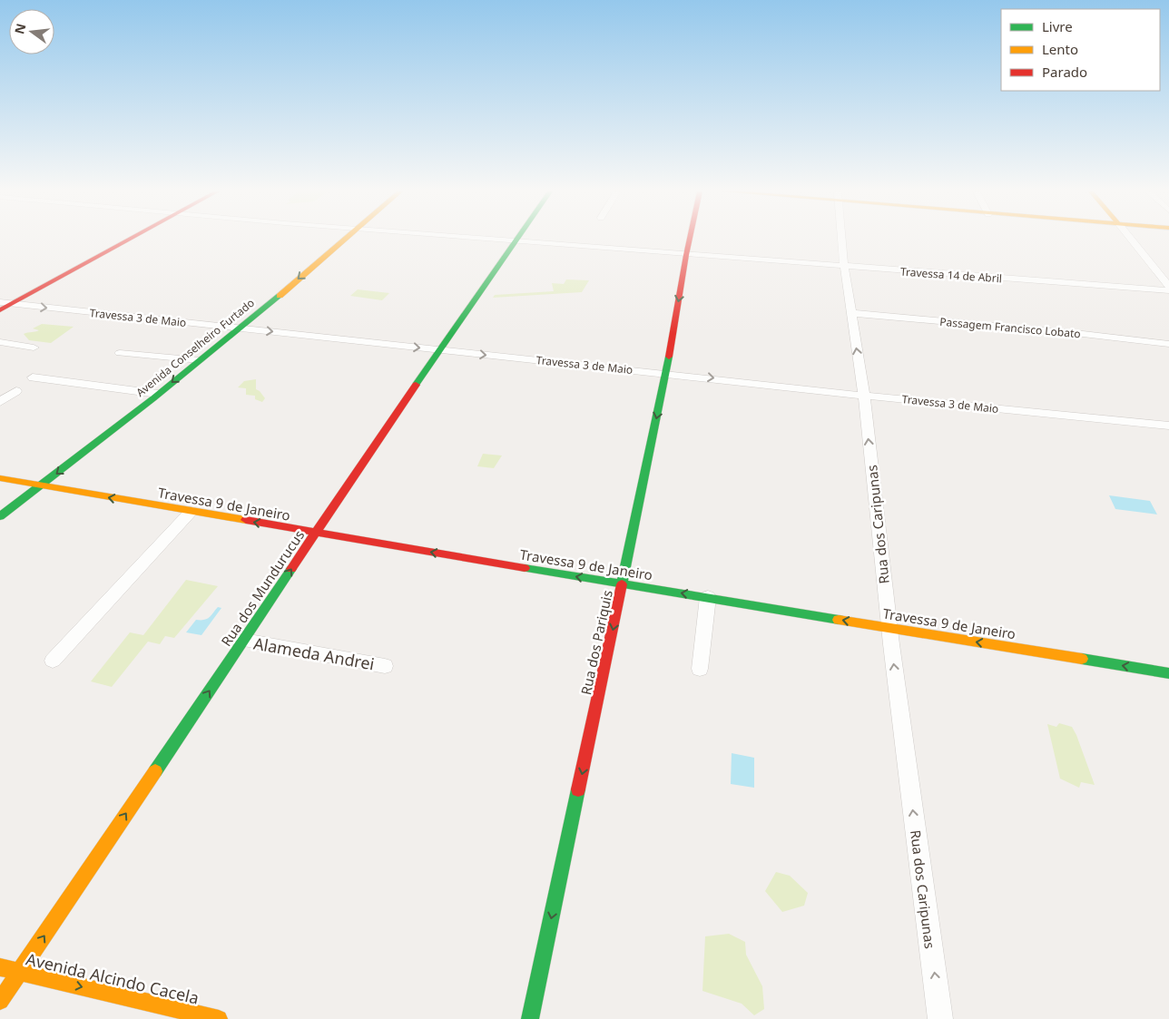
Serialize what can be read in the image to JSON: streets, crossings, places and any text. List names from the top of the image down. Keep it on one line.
{"streets":{"main road":["Avenida Conselheiro Furtado","Travessa 9 de Janeiro","Rua dos Mundurucus","Rua dos Pariquis","Avenida Alcindo Cacela"],"street":["Travessa 14 de Abril","Travessa 3 de Maio","Passagem Francisco Lobato","Rua dos Caripunas","Alameda Andrei"]},"crossings":[["Travessa 14 de Abril","Rua dos Caripunas"],["Travessa 14 de Abril","Rua dos Mundurucus"],["Travessa 14 de Abril","Rua dos Pariquis"],["Travessa 3 de Maio","Avenida Conselheiro Furtado"],["Travessa 3 de Maio","Rua dos Caripunas"],["Travessa 3 de Maio","Rua dos Mundurucus"],["Travessa 3 de Maio","Rua dos Pariquis"],["Passagem Francisco Lobato","Rua dos Caripunas"],["Avenida Conselheiro Furtado","Travessa 9 de Janeiro"],["Travessa 9 de Janeiro","Rua dos Caripunas"],["Travessa 9 de Janeiro","Rua dos Mundurucus"],["Travessa 9 de Janeiro","Rua dos Pariquis"],["Rua dos Mundurucus","Alameda Andrei"],["Rua dos Mundurucus","Avenida Alcindo Cacela"]],"one_way":["Travessa 3 de Maio","Avenida Conselheiro Furtado","Travessa 9 de Janeiro","Rua dos Caripunas","Rua dos Mundurucus","Rua dos Pariquis","Avenida Alcindo Cacela"],"legend":["Livre","Lento","Parado"],"north":"left"}
